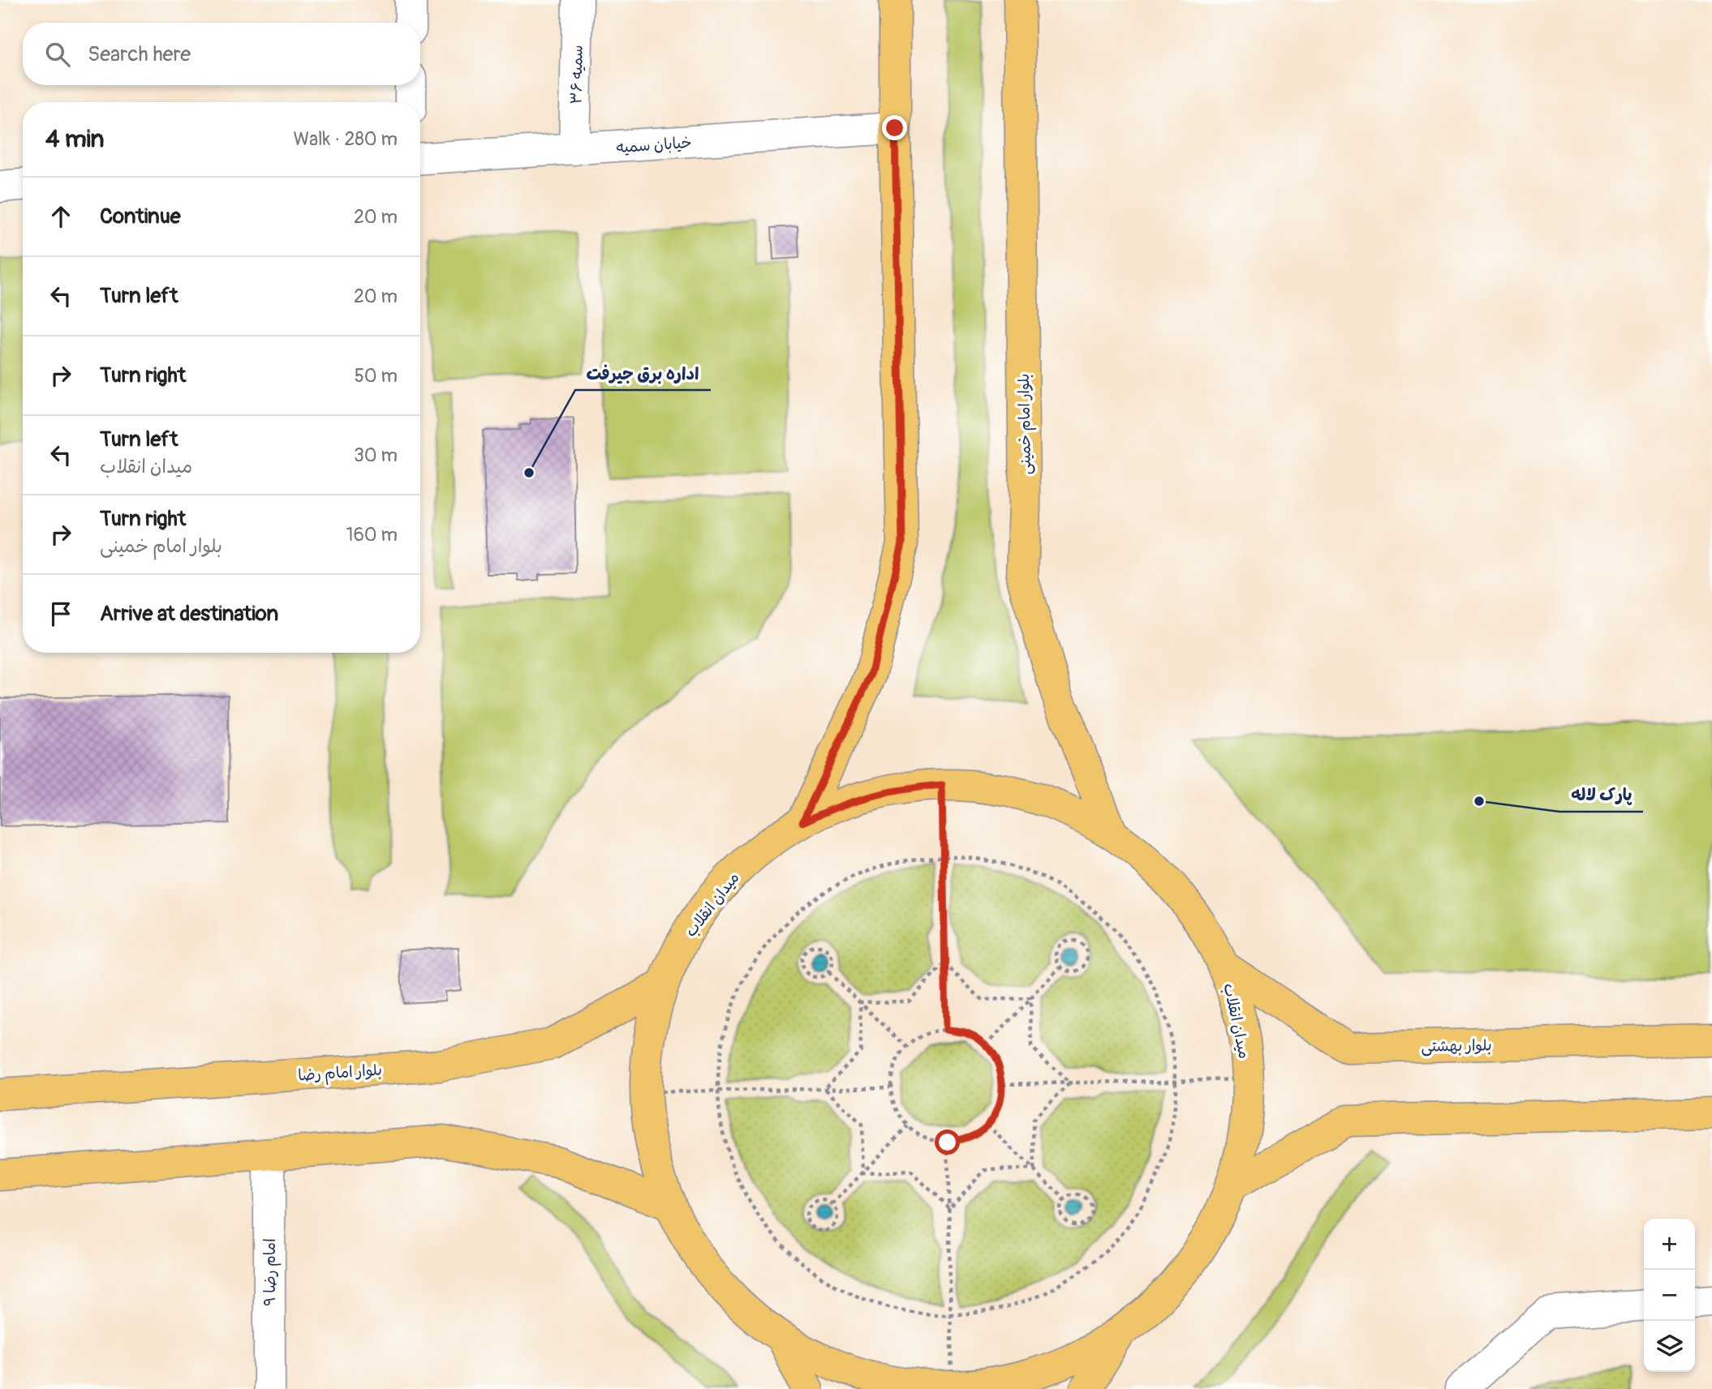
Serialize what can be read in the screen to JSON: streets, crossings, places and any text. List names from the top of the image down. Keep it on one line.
{"streets":{"main road":["بلوار امام خمینی","میدان انقلاب","بلوار بهشتی","بلوار امام رضا"],"street":["سمیه ۳۶","خیابان سمیه","امام رضا ۹"]},"crossings":[["سمیه ۳۶","خیابان سمیه"],["بلوار امام خمینی","میدان انقلاب"],["میدان انقلاب","بلوار بهشتی"],["میدان انقلاب","بلوار امام رضا"]],"places":["اداره برق جیرفت","پارک لاله"],"page":{"search":"Search here","heading":["4 min","Walk · 280 m"],"list":[["Continue","20 m"],["Turn left","20 m"],["Turn right","50 m"],["Turn left","میدان انقلاب","30 m"],["Turn right","بلوار امام خمینی","160 m"],"Arrive at destination"],"map_buttons":["+","−"]}}
